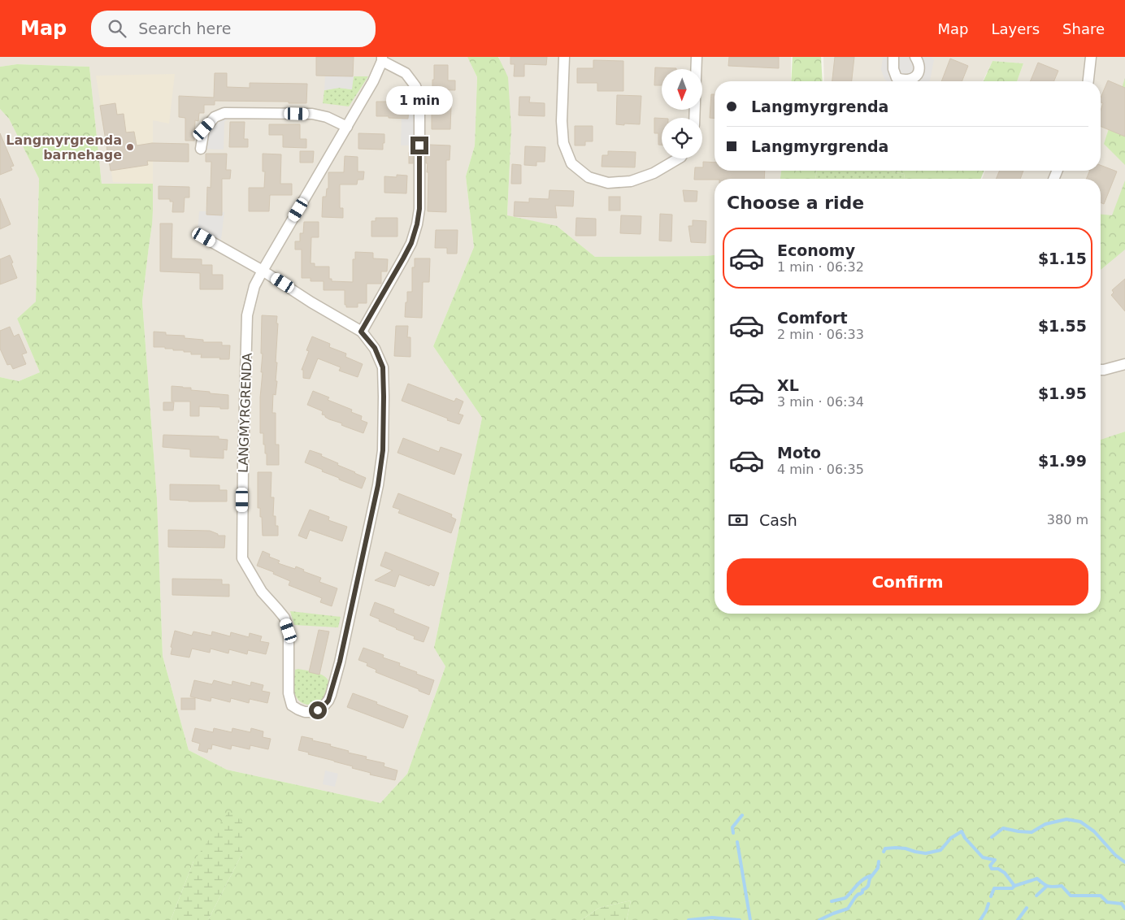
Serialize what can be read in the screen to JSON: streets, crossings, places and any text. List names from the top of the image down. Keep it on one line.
{"streets":{"street":["LANGMYRGRENDA"]},"places":["Langmyrgrenda barnehage"],"north":"bottom","page":{"header":"Map","search":"Search here","nav":["Map","Layers","Share"],"banner":["Langmyrgrenda","Langmyrgrenda"],"bubble":"1 min","heading":"Choose a ride","list":[{"name":"Economy","note":"1 min · 06:32","value":"$1.15"},{"name":"Comfort","note":"2 min · 06:33","value":"$1.55"},{"name":"XL","note":"3 min · 06:34","value":"$1.95"},{"name":"Moto","note":"4 min · 06:35","value":"$1.99"}],"pay":["Cash","380 m"],"buttons":"Confirm"}}
